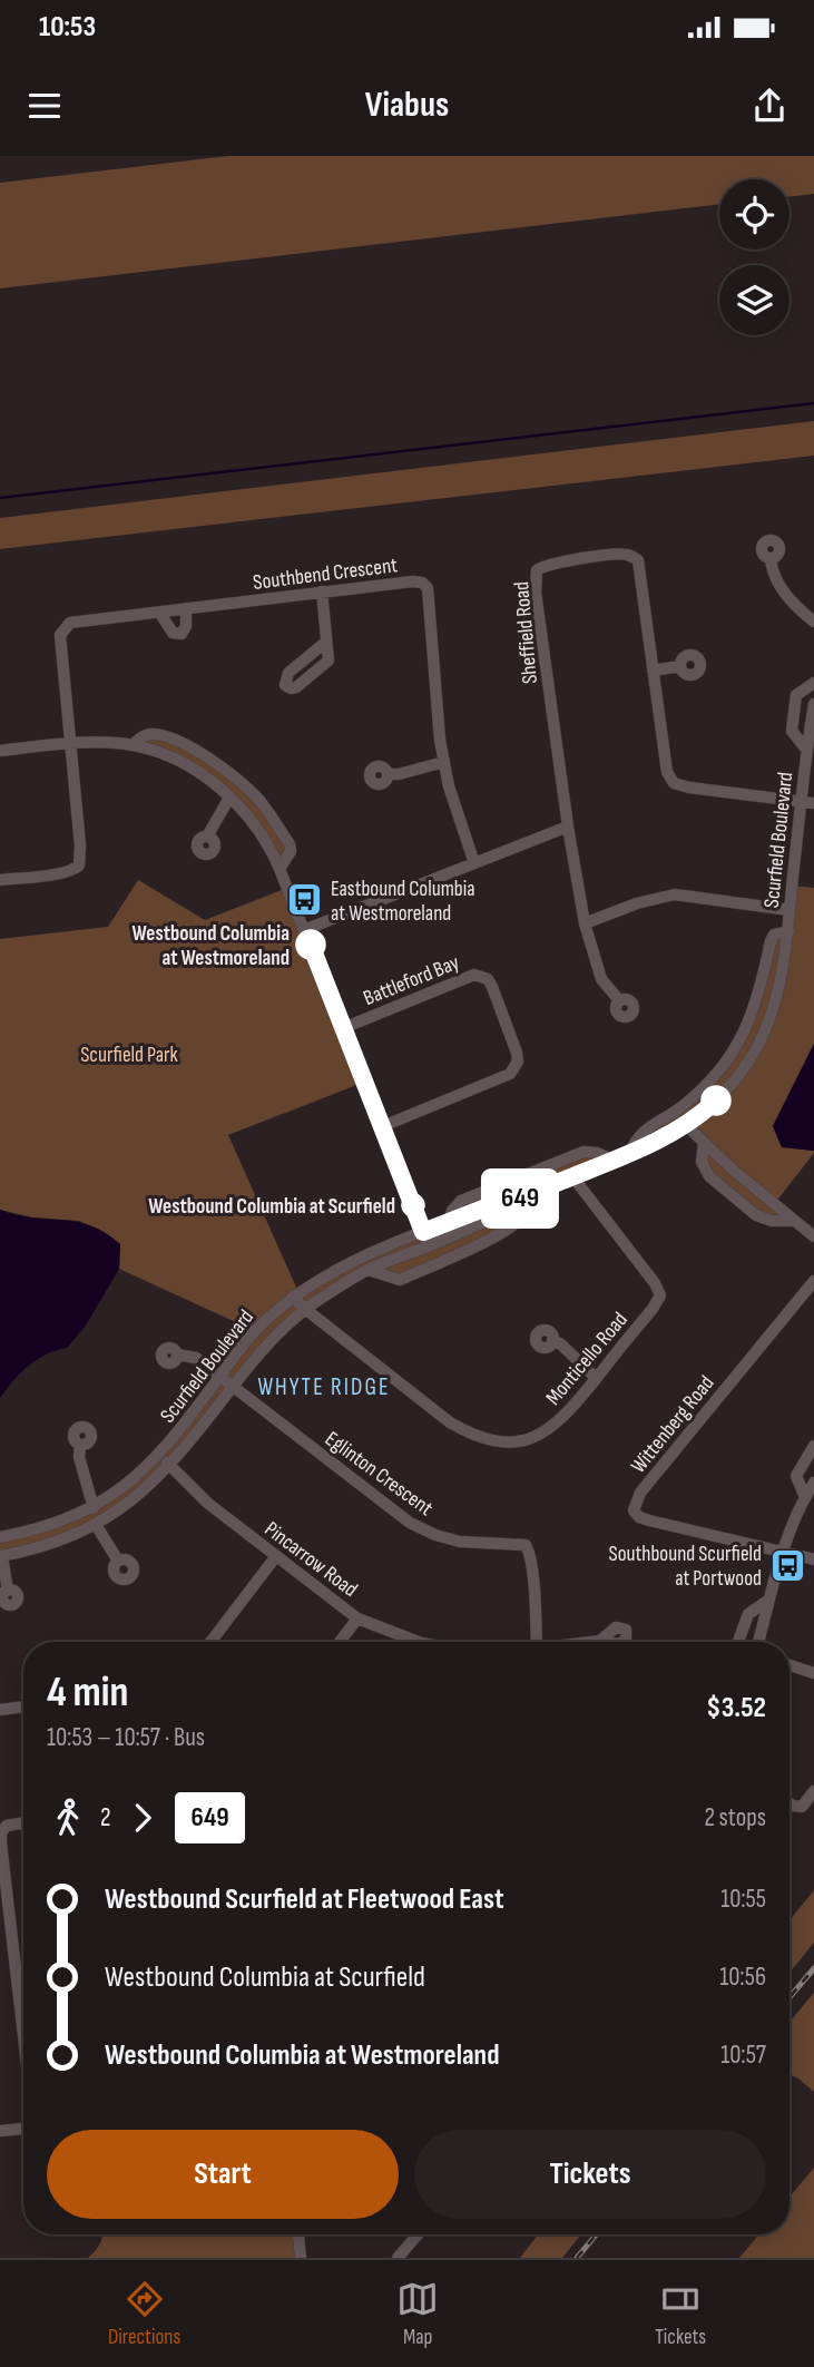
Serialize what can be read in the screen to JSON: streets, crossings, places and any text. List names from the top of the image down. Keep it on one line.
{"streets":{"street":["Southbend Crescent","Sheffield Road","Scurfield Boulevard","Battleford Bay","Monticello Road","Wittenberg Road","Eglinton Crescent","Pincarrow Road"]},"crossings":[["Sheffield Road","Scurfield Boulevard"],["Scurfield Boulevard","Monticello Road"],["Scurfield Boulevard","Eglinton Crescent"],["Scurfield Boulevard","Pincarrow Road"]],"districts":["WHYTE RIDGE"],"parks":["Scurfield Park"],"places":{"bus stop":["Eastbound Columbia at Westmoreland","Southbound Scurfield at Portwood"],"other":["Westbound Columbia at Westmoreland","Westbound Columbia at Scurfield"]},"lines":["bus line 649"],"page":{"status":"10:53","header":"Viabus","on_map":"649","heading":["4 min","10:53 – 10:57 · Bus","$3.52"],"legs":["2","649","2 stops"],"list":[{"name":"Westbound Scurfield at Fleetwood East","value":"10:55"},{"name":"Westbound Columbia at Scurfield","value":"10:56"},{"name":"Westbound Columbia at Westmoreland","value":"10:57"}],"buttons":["Start","Tickets"],"tabs":["Directions","Map","Tickets"]}}
